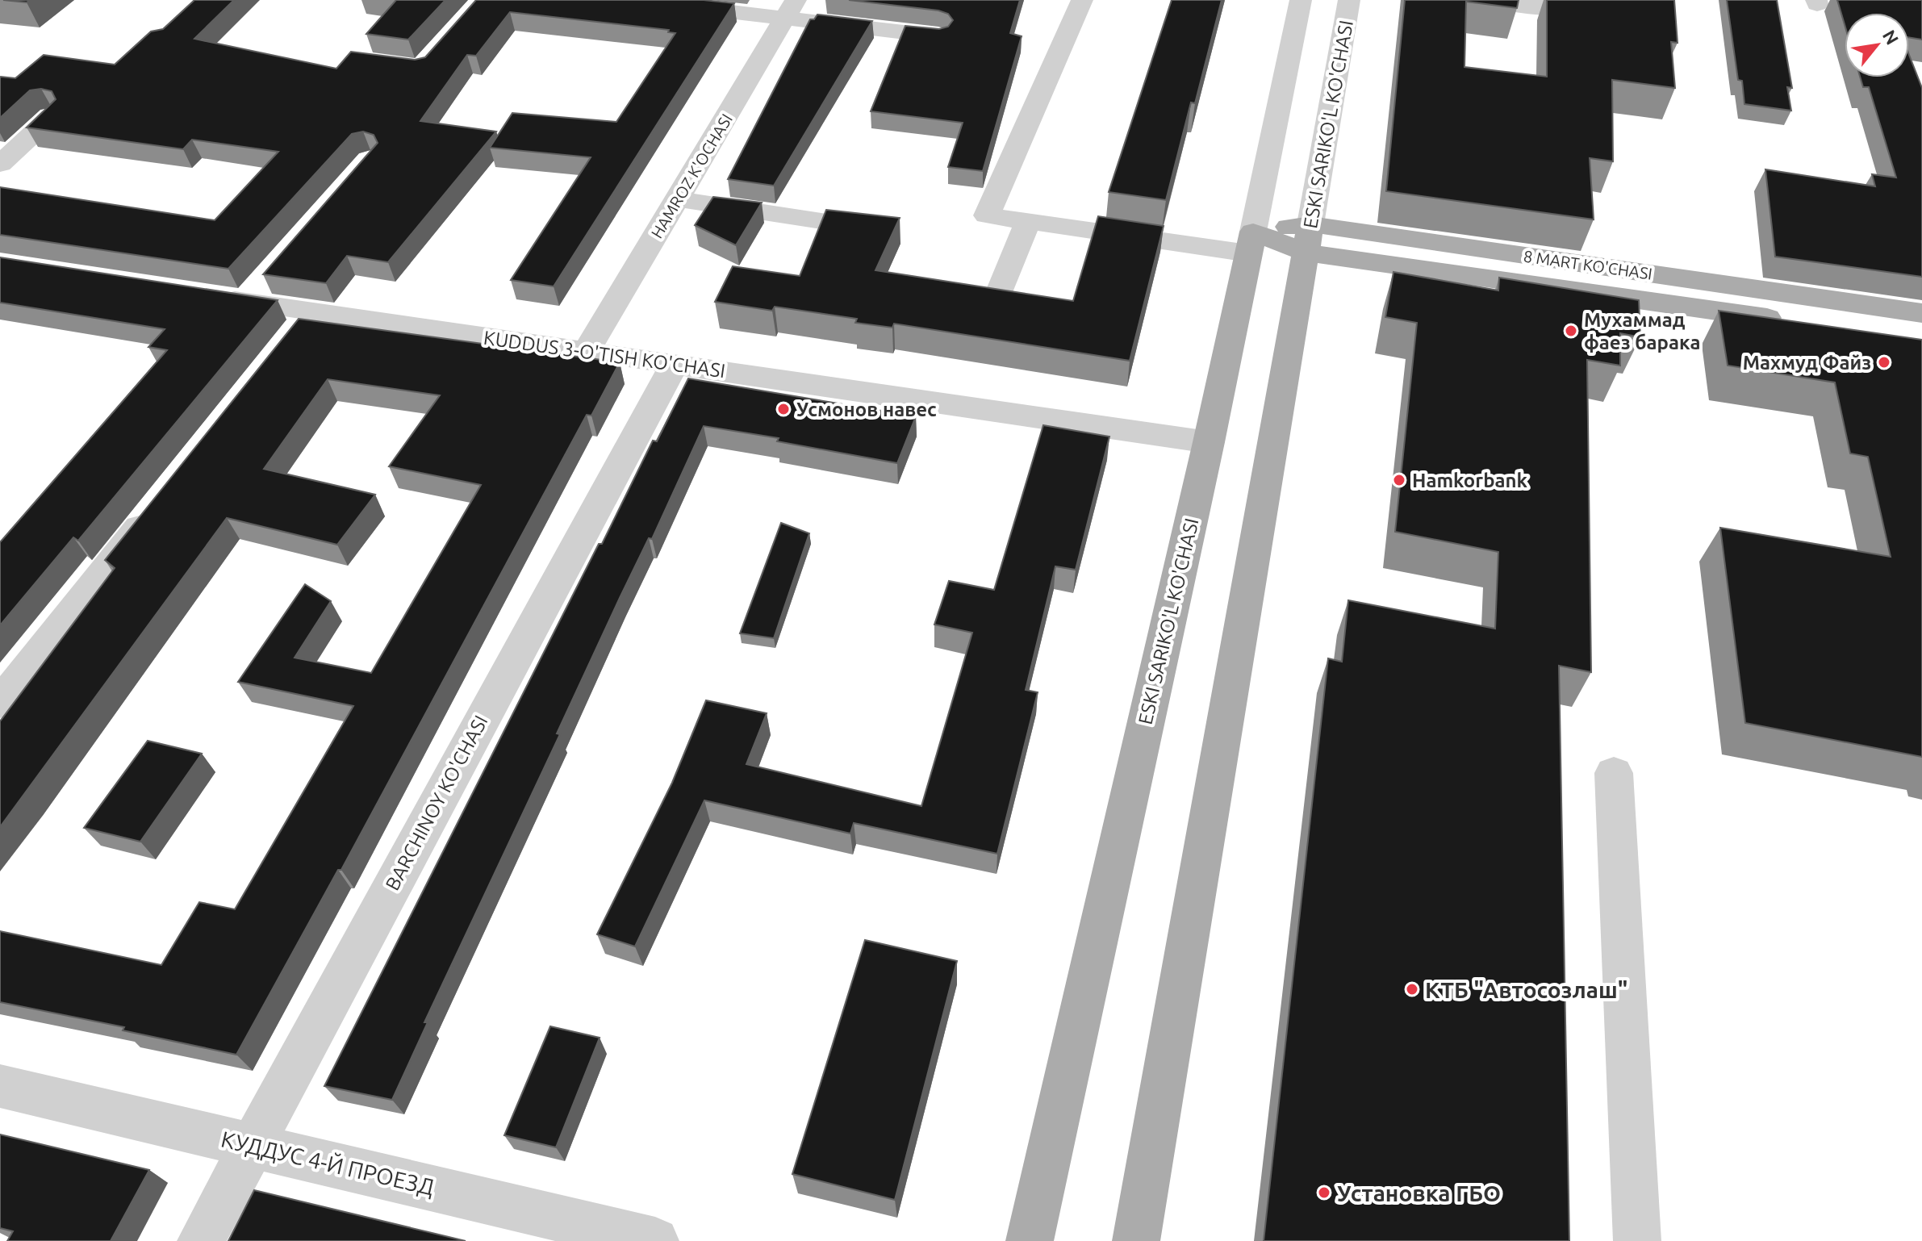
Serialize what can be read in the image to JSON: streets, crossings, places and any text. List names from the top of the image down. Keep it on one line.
{"streets":{"main road":["ESKI SARIKO'L KO'CHASI","8 MART KO'CHASI"],"street":["HAMROZ K'OCHASI","KUDDUS 3-O'TISH KO'CHASI","BARCHINOY KO'CHASI","КУДДУС 4-Й ПРОЕЗД"]},"crossings":[["ESKI SARIKO'L KO'CHASI","8 MART KO'CHASI"],["ESKI SARIKO'L KO'CHASI","KUDDUS 3-O'TISH KO'CHASI"],["HAMROZ K'OCHASI","KUDDUS 3-O'TISH KO'CHASI"],["KUDDUS 3-O'TISH KO'CHASI","BARCHINOY KO'CHASI"],["BARCHINOY KO'CHASI","КУДДУС 4-Й ПРОЕЗД"]],"places":["Мухаммад фаез барака","Махмуд Файз","Усмонов навес","Hamkorbank","КТБ \"Автосозлаш\"","Установка ГБО"],"north":"top right"}
